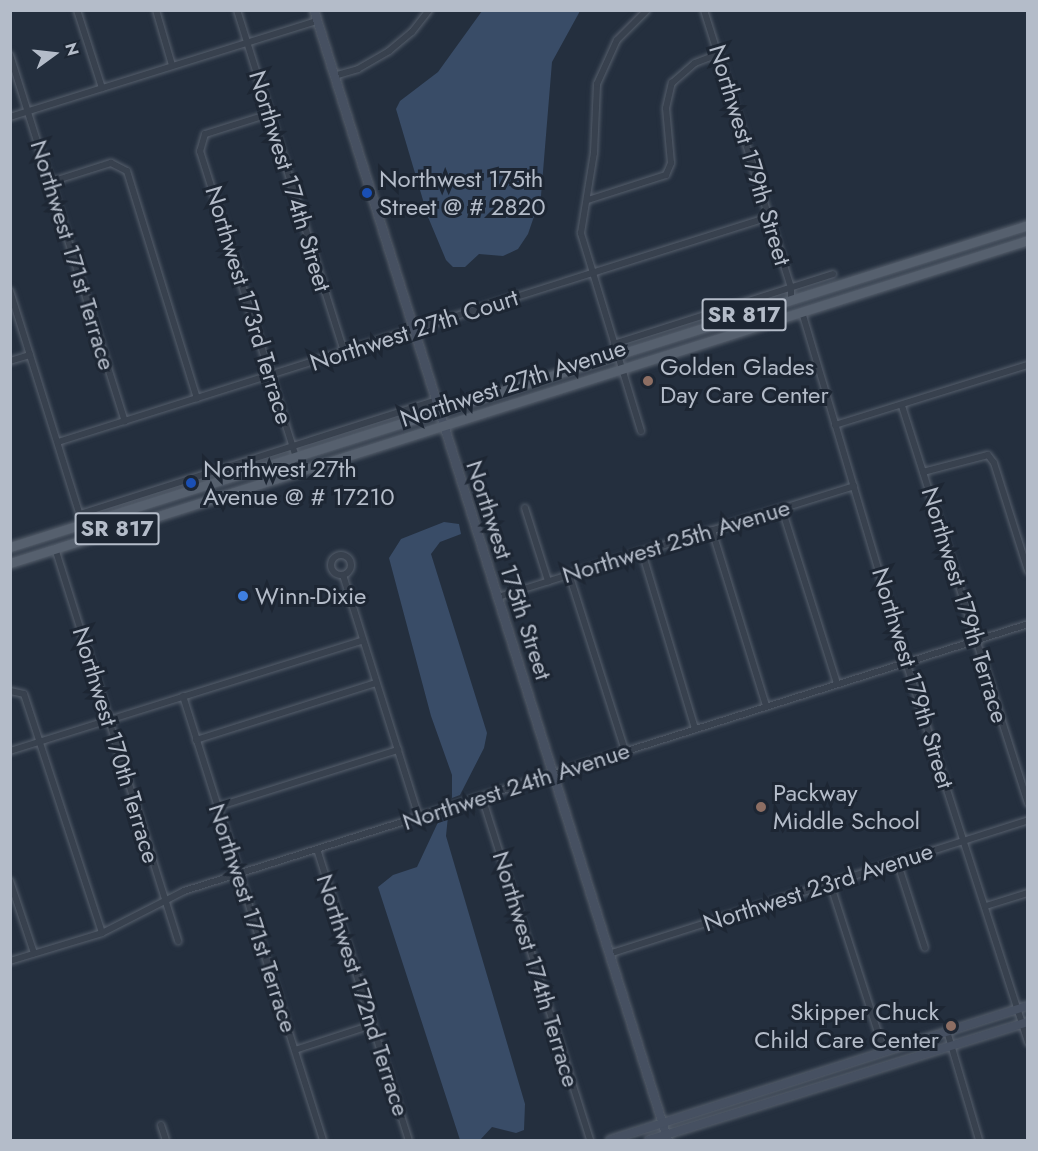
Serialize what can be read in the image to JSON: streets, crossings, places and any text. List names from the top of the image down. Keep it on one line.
{"streets":{"main road":["SR 817","Northwest 27th Avenue"],"street":["Northwest 179th Street","Northwest 174th Street","Northwest 171st Terrace","Northwest 173rd Terrace","Northwest 27th Court","Northwest 25th Avenue","Northwest 175th Street","Northwest 179th Terrace","Northwest 170th Terrace","Northwest 24th Avenue","Northwest 23rd Avenue","Northwest 174th Terrace","Northwest 172nd Terrace"]},"crossings":[["Northwest 179th Street","Northwest 27th Court"],["Northwest 179th Street","Northwest 27th Avenue"],["Northwest 179th Street","Northwest 25th Avenue"],["Northwest 179th Street","Northwest 24th Avenue"],["Northwest 179th Street","Northwest 23rd Avenue"],["Northwest 174th Street","Northwest 173rd Terrace"],["Northwest 174th Street","Northwest 27th Court"],["Northwest 171st Terrace","Northwest 27th Court"],["Northwest 171st Terrace","Northwest 24th Avenue"],["Northwest 173rd Terrace","Northwest 27th Court"],["Northwest 173rd Terrace","Northwest 27th Avenue"],["Northwest 27th Court","Northwest 175th Street"],["Northwest 27th Avenue","Northwest 175th Street"],["Northwest 27th Avenue","Northwest 170th Terrace"],["Northwest 25th Avenue","Northwest 175th Street"],["Northwest 175th Street","Northwest 24th Avenue"],["Northwest 175th Street","Northwest 23rd Avenue"],["Northwest 179th Terrace","Northwest 24th Avenue"],["Northwest 170th Terrace","Northwest 24th Avenue"],["Northwest 24th Avenue","Northwest 174th Terrace"],["Northwest 24th Avenue","Northwest 172nd Terrace"]],"places":["Northwest 175th Street @ # 2820","Golden Glades Day Care Center","Northwest 27th Avenue @ # 17210","Winn-Dixie","Packway Middle School","Skipper Chuck Child Care Center"],"north":"right"}
